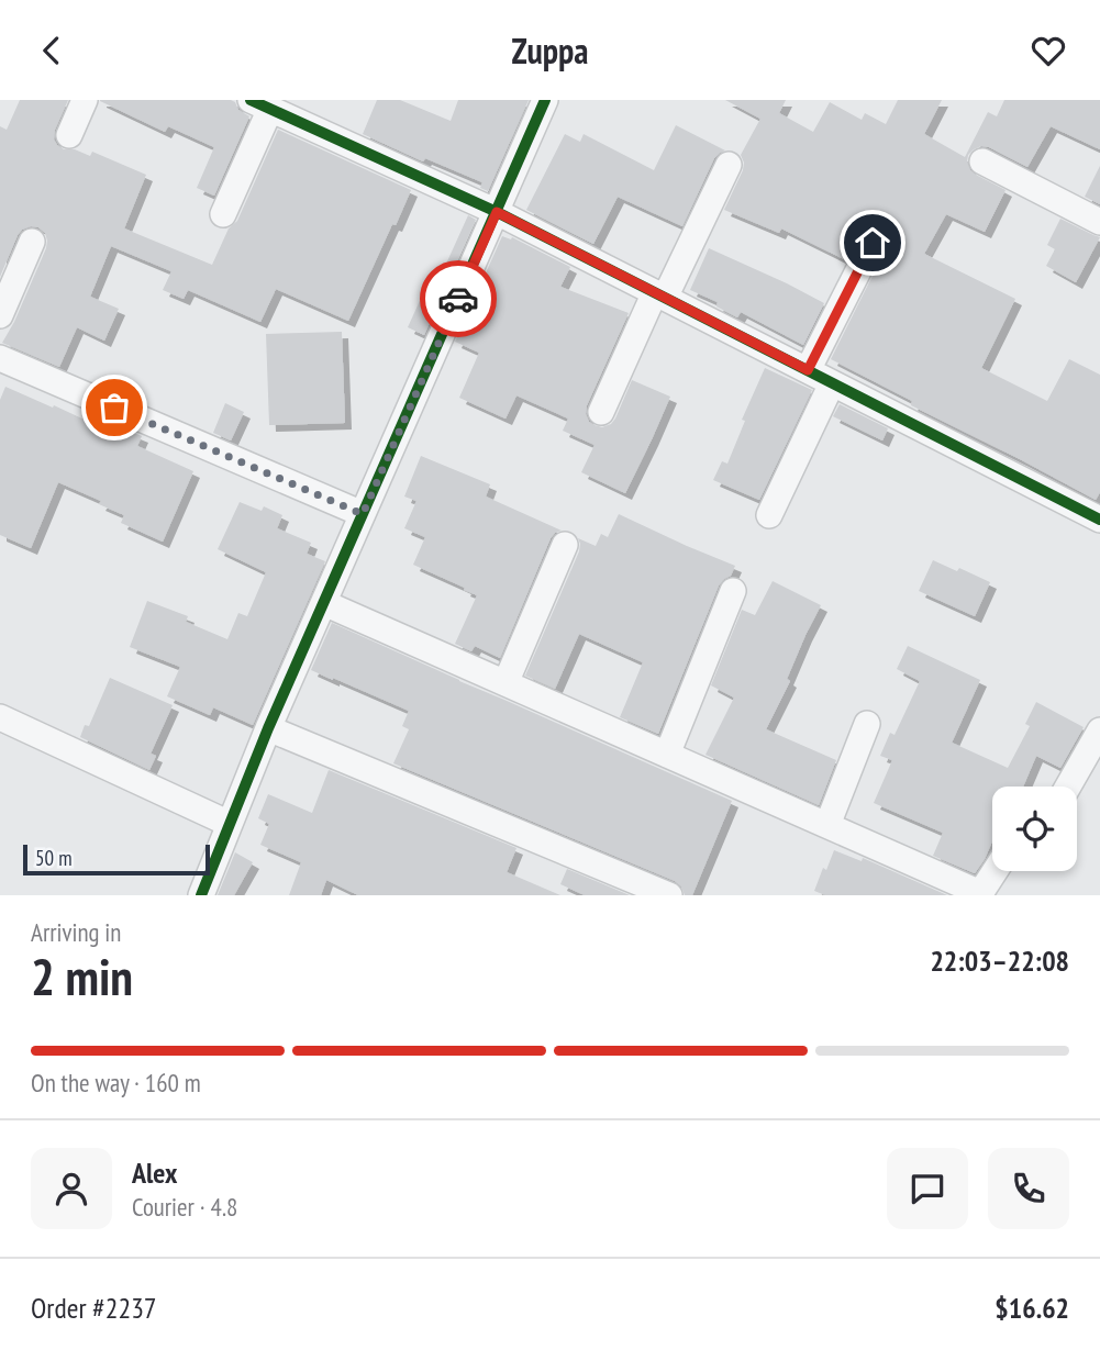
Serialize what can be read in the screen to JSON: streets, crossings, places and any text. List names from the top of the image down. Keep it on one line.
{"scale_bar":"50 m","page":{"header":"Zuppa","scale":"50 m","heading":["2 min","Arriving in","22:03–22:08"],"panel":["Alex","Courier · 4.8","Order #2237","$16.62"],"bar":"On the way · 160 m"}}
